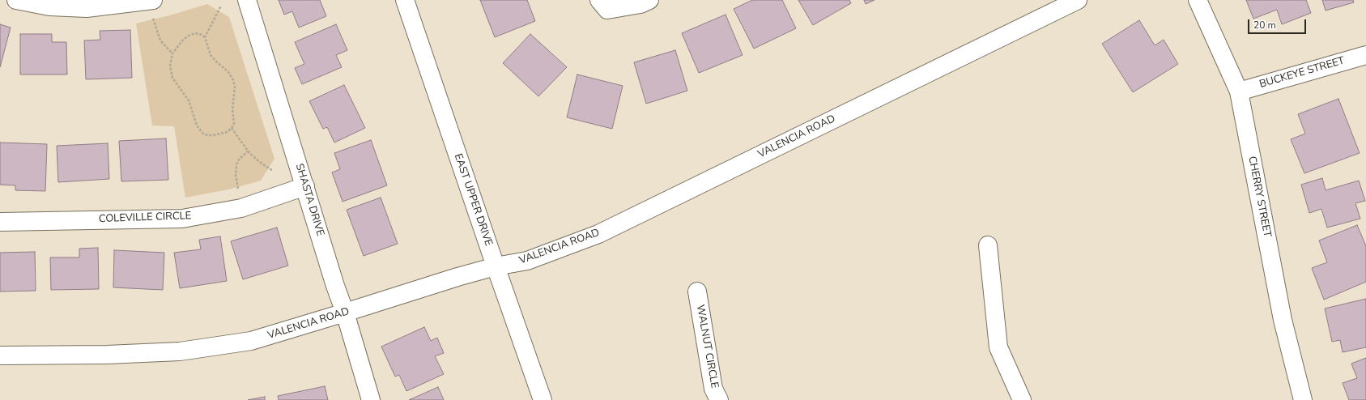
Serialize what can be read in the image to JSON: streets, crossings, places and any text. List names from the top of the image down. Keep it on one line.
{"streets":{"street":["BUCKEYE STREET","VALENCIA ROAD","CHERRY STREET","SHASTA DRIVE","EAST UPPER DRIVE","COLEVILLE CIRCLE","WALNUT CIRCLE"]},"crossings":[["BUCKEYE STREET","CHERRY STREET"],["VALENCIA ROAD","SHASTA DRIVE"],["VALENCIA ROAD","EAST UPPER DRIVE"],["SHASTA DRIVE","COLEVILLE CIRCLE"]],"scale_bar":"20 m"}
